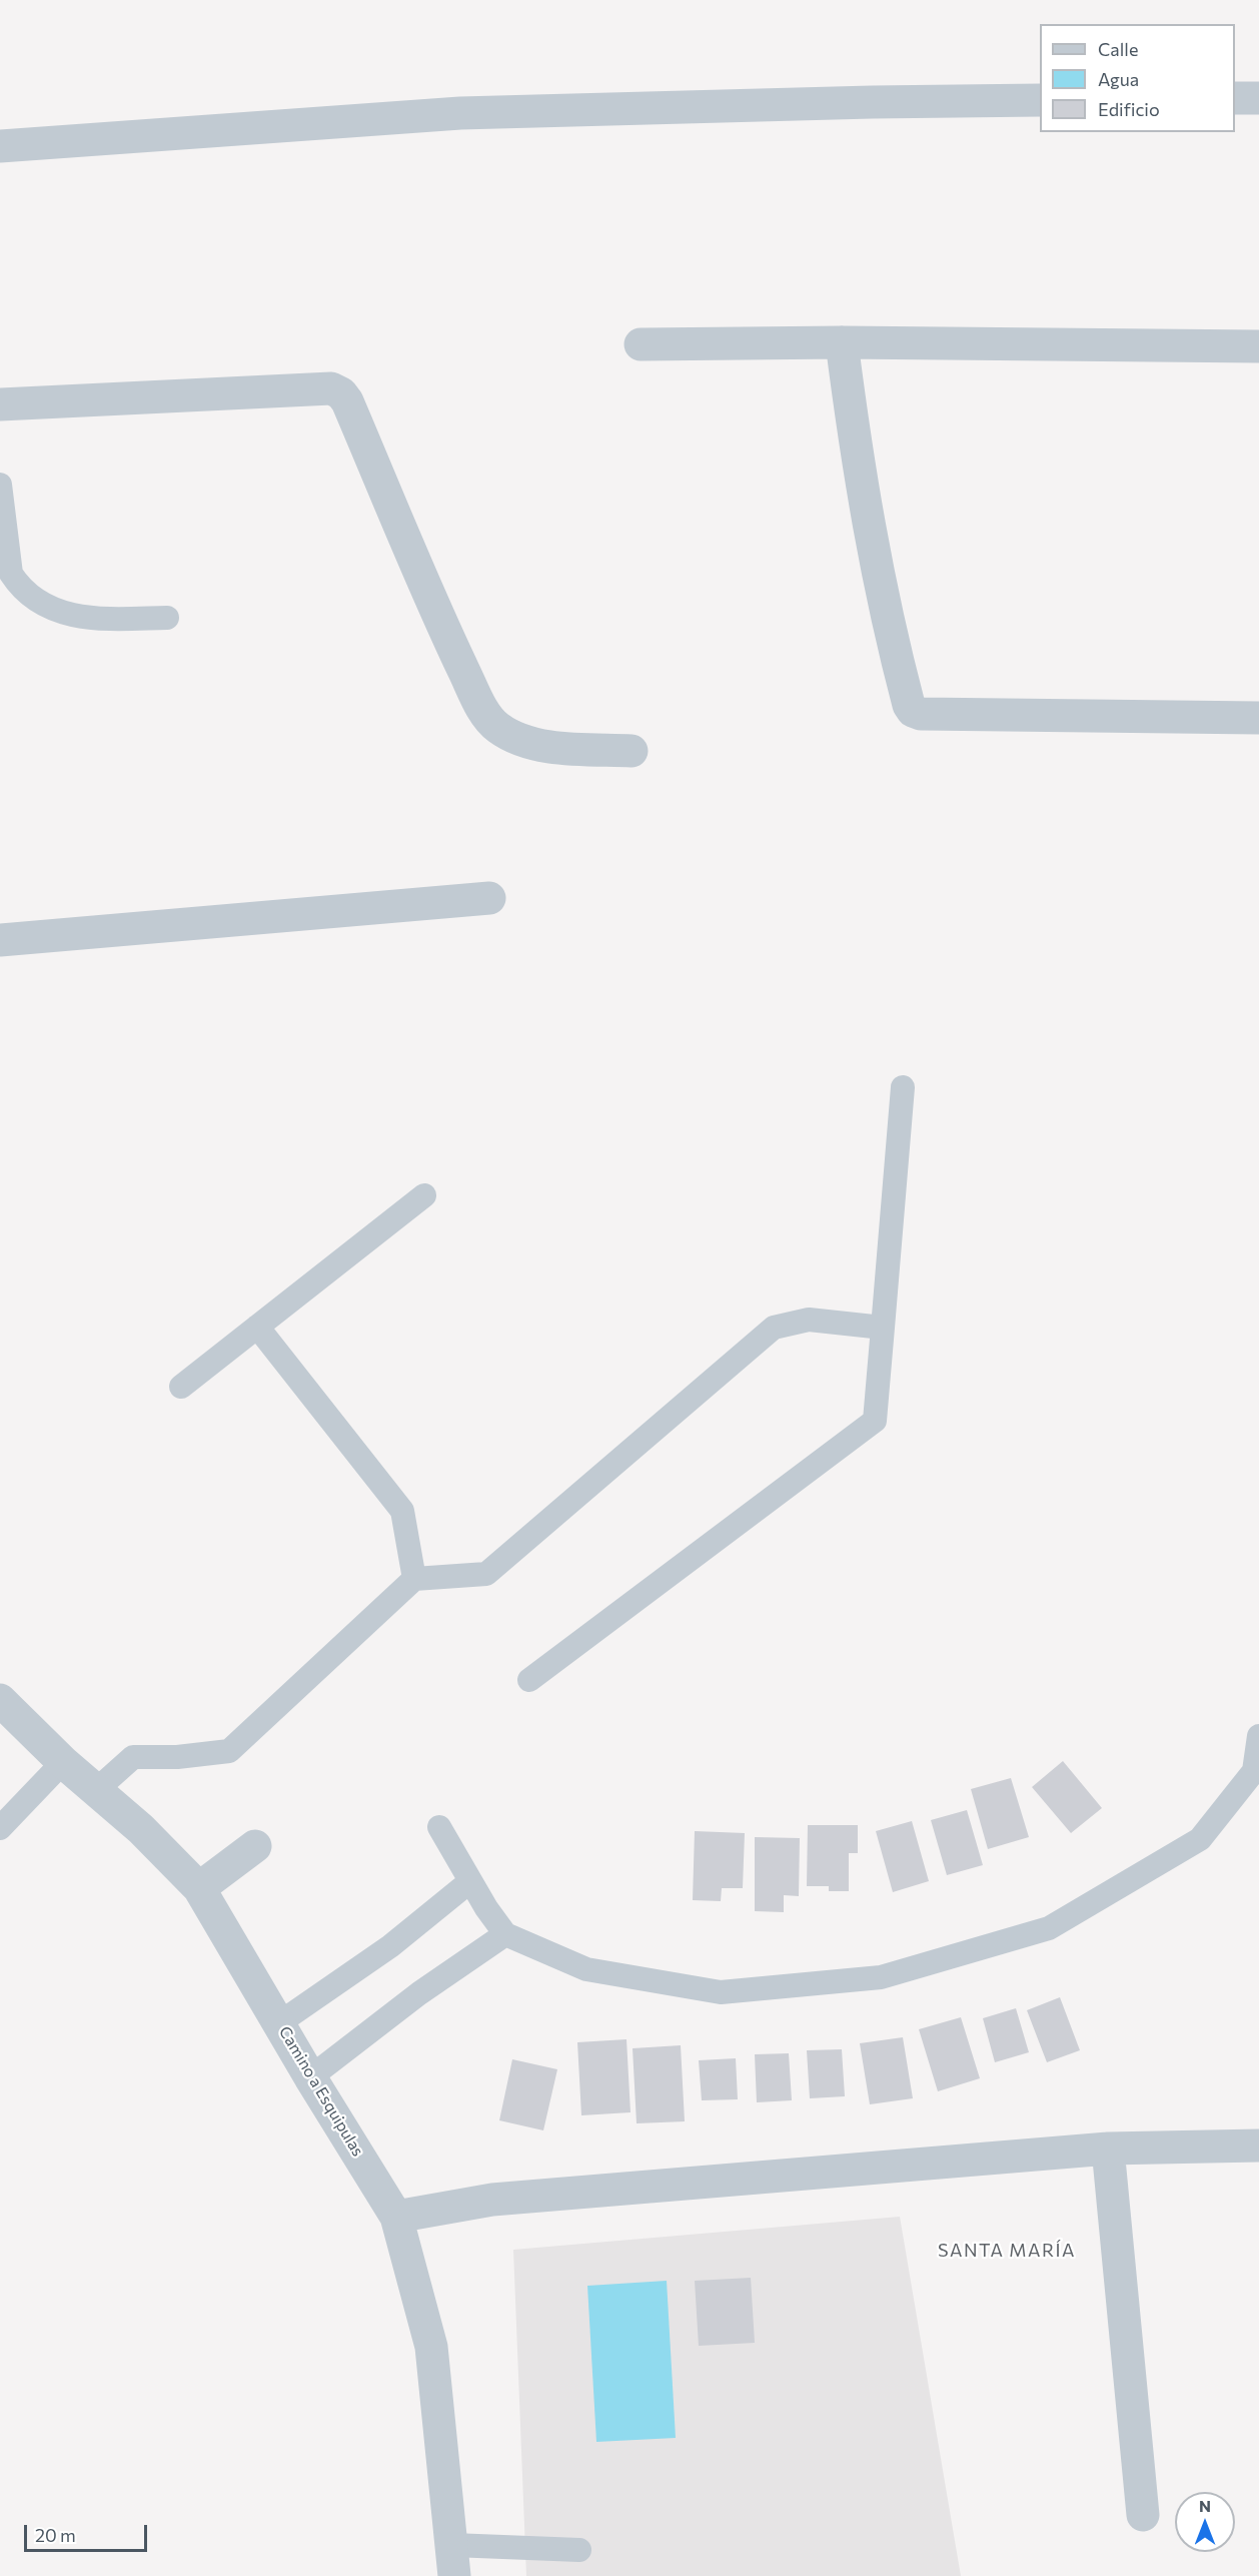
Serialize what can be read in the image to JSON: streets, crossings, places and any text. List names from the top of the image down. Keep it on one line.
{"streets":{"street":["Camino a Esquipulas"]},"districts":["SANTA MARÍA"],"legend":["Calle","Agua","Edificio"],"scale_bar":"20 m","north":"top"}
